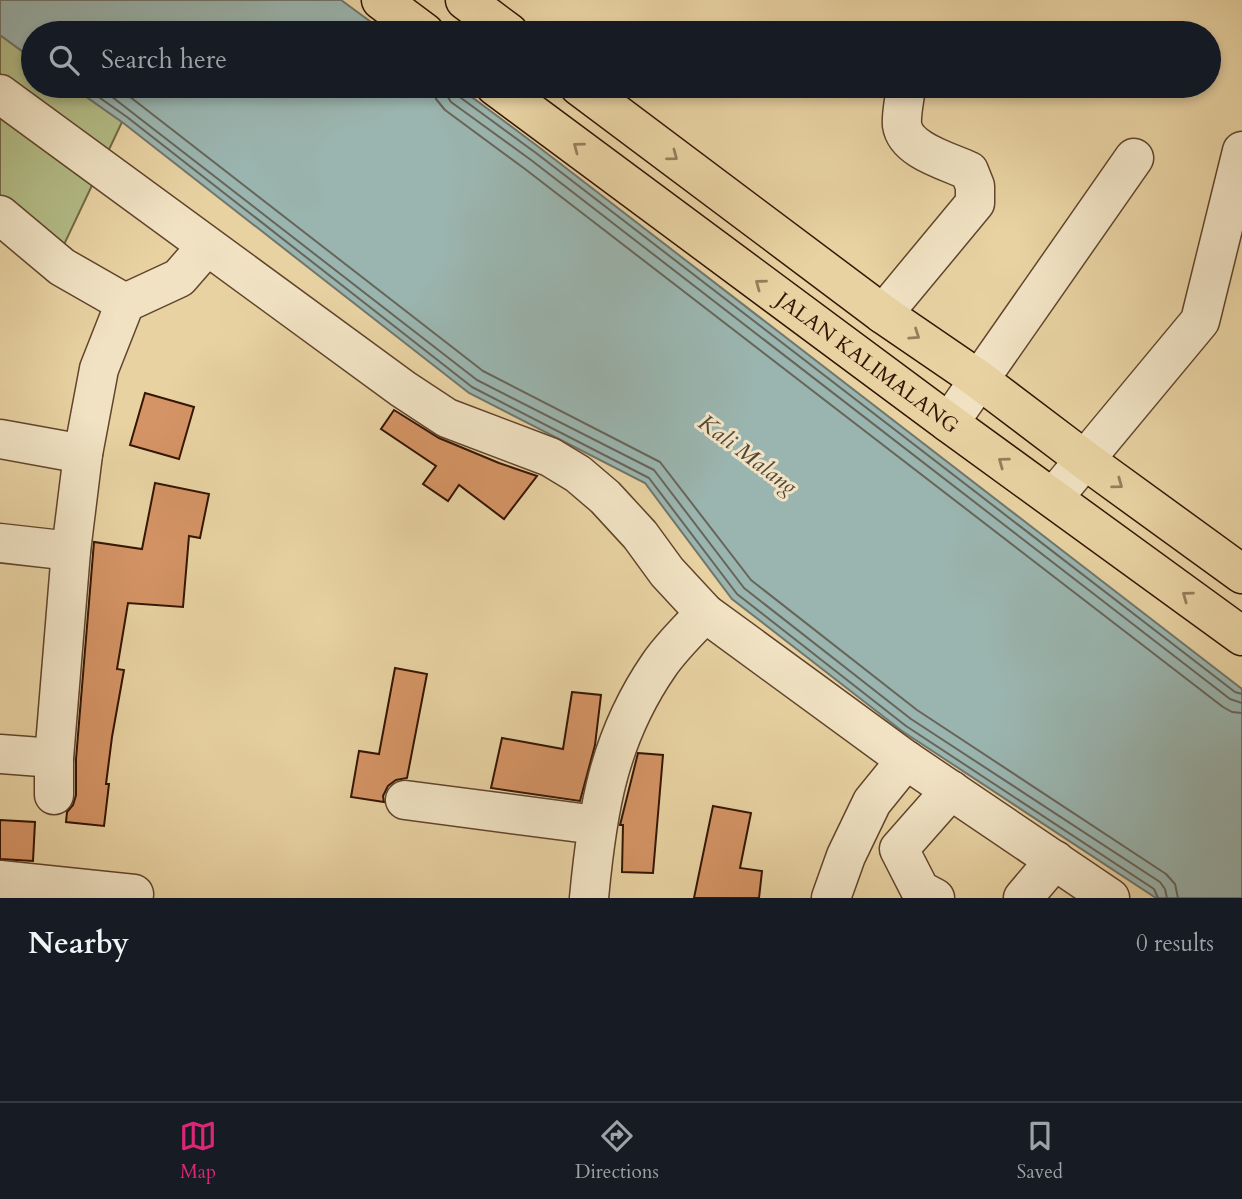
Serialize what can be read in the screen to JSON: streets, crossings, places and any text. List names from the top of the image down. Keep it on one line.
{"streets":{"main road":["JALAN KALIMALANG"]},"water":["Kali Malang"],"page":{"search":"Search here","heading":["Nearby","0 results"],"nav":["Map","Directions","Saved"]}}
